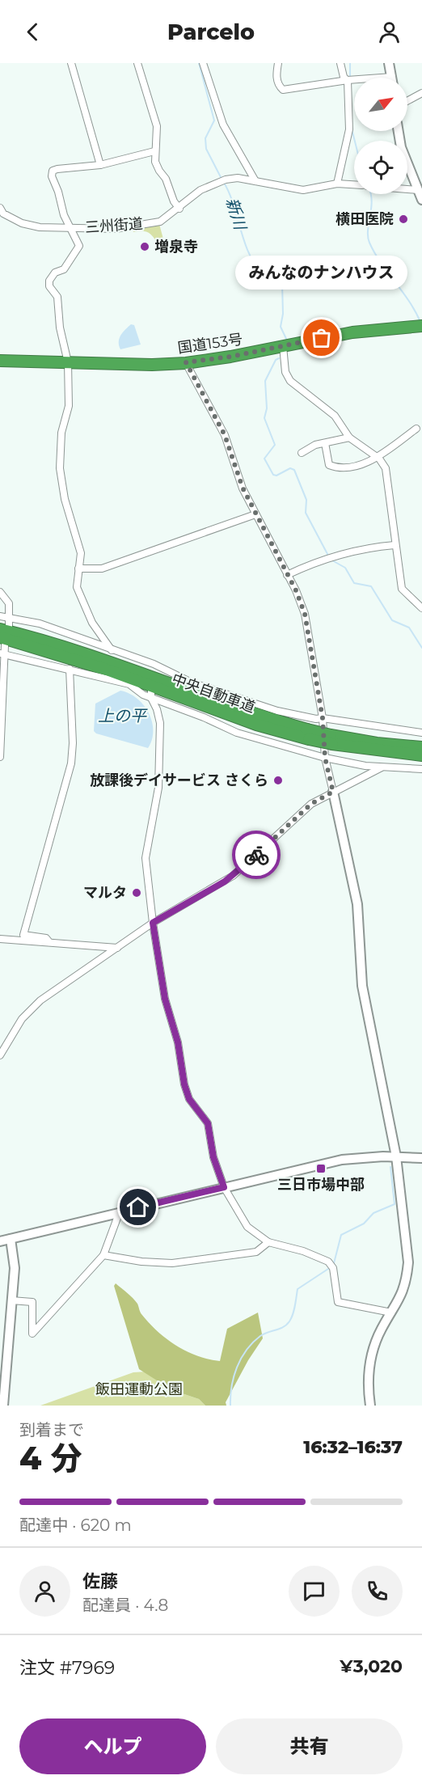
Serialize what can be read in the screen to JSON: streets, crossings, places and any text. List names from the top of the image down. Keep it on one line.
{"streets":{"highway":["国道153号","中央自動車道"],"street":["三州街道"]},"water":["新川","上の平"],"parks":["飯田運動公園"],"places":{"other":["横田医院","増泉寺","みんなのナンハウス","放課後デイサービス さくら","マルタ"],"transit":["三日市場中部"]},"north":"top right","page":{"header":"Parcelo","bubble":"みんなのナンハウス","heading":["4 分","到着まで","16:32–16:37"],"panel":["佐藤","配達員 · 4.8","注文 #7969","¥3,020"],"bar":"配達中 · 620 m","buttons":["ヘルプ","共有"]}}
